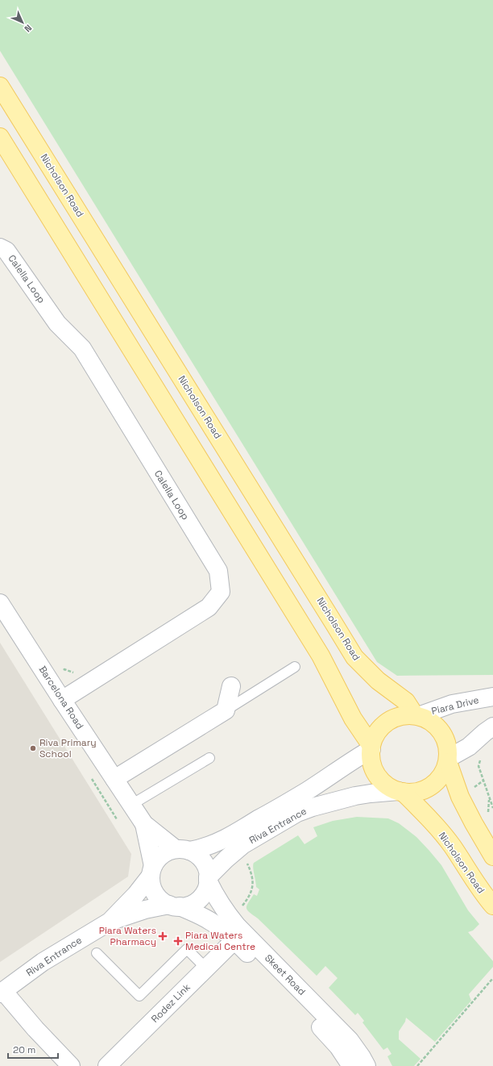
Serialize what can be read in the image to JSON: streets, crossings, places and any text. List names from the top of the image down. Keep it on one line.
{"streets":{"main road":["Nicholson Road"],"street":["Calella Loop","Barcelona Road","Piara Drive","Riva Entrance","Skeet Road","Rodez Link"]},"crossings":[["Nicholson Road","Piara Drive"],["Nicholson Road","Riva Entrance"],["Calella Loop","Barcelona Road"],["Barcelona Road","Riva Entrance"],["Barcelona Road","Skeet Road"],["Piara Drive","Riva Entrance"],["Riva Entrance","Skeet Road"],["Skeet Road","Rodez Link"]],"places":{"other":["Riva Primary School"],"health":["Piara Waters Pharmacy","Piara Waters Medical Centre"]},"scale_bar":"20 m","north":"bottom right"}
